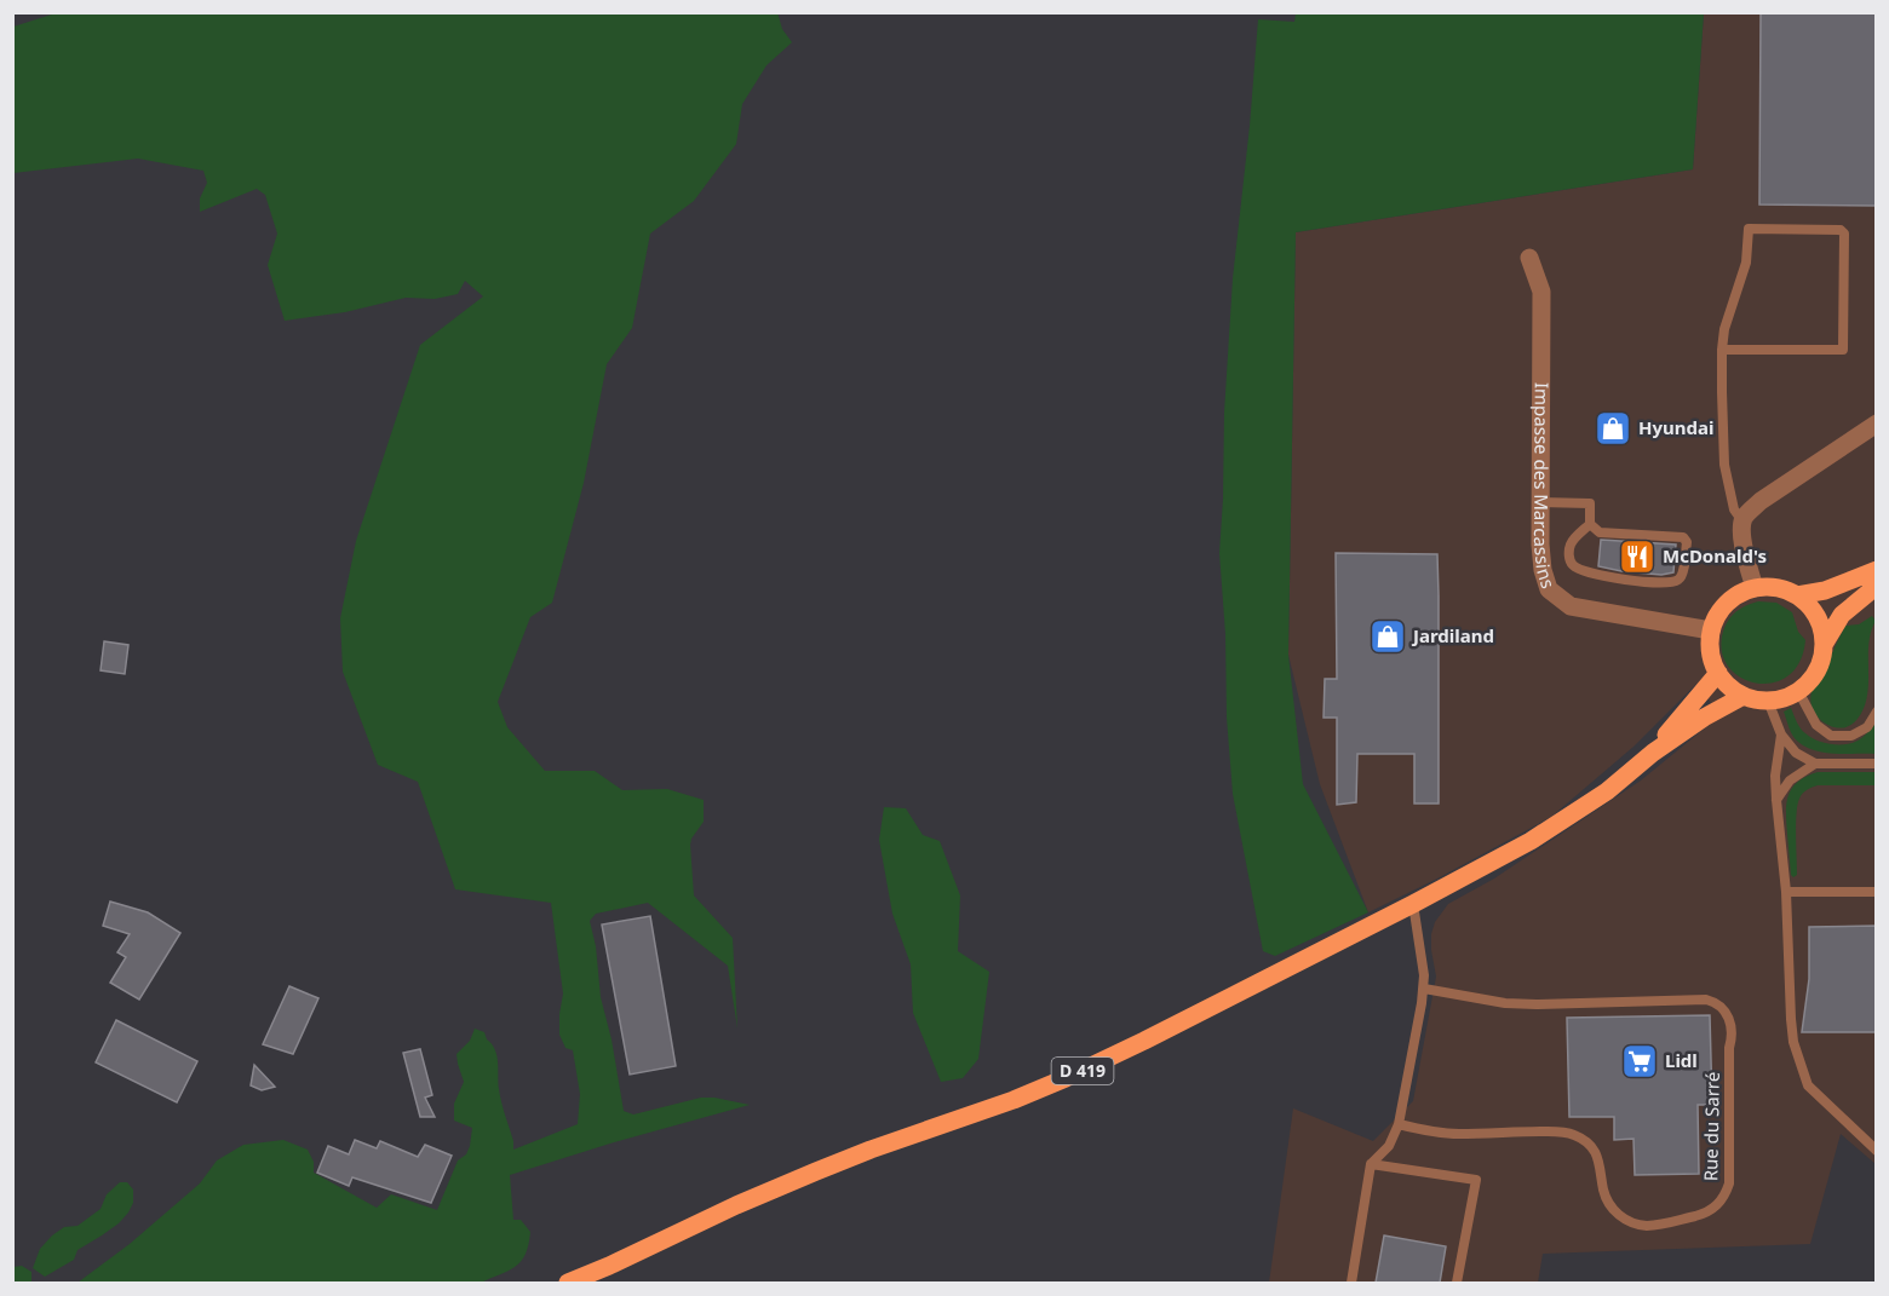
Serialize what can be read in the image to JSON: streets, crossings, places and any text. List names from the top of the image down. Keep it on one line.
{"streets":{"main road":["D 419"],"street":["Impasse des Marcassins"],"lane":["Rue du Sarré"]},"crossings":[["Impasse des Marcassins","D 419"]],"places":{"shop":["Hyundai","Jardiland"],"restaurant":["McDonald's"],"supermarket":["Lidl"]}}
